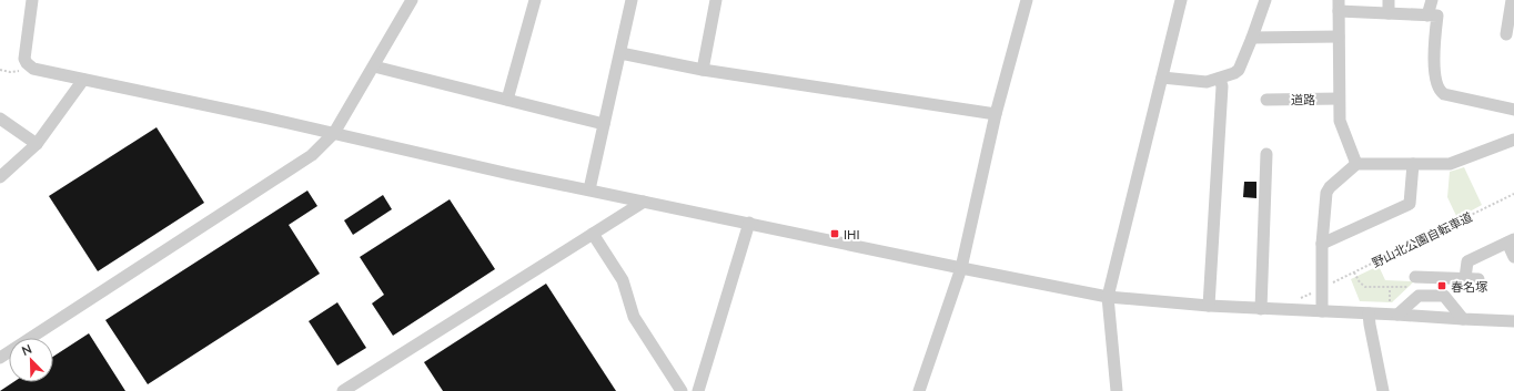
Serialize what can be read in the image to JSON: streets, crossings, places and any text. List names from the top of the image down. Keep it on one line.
{"streets":{"street":["道路"],"path":["野山北公園自転車道"]},"places":{"transit":["IHI","春名塚"]},"north":"top left"}
